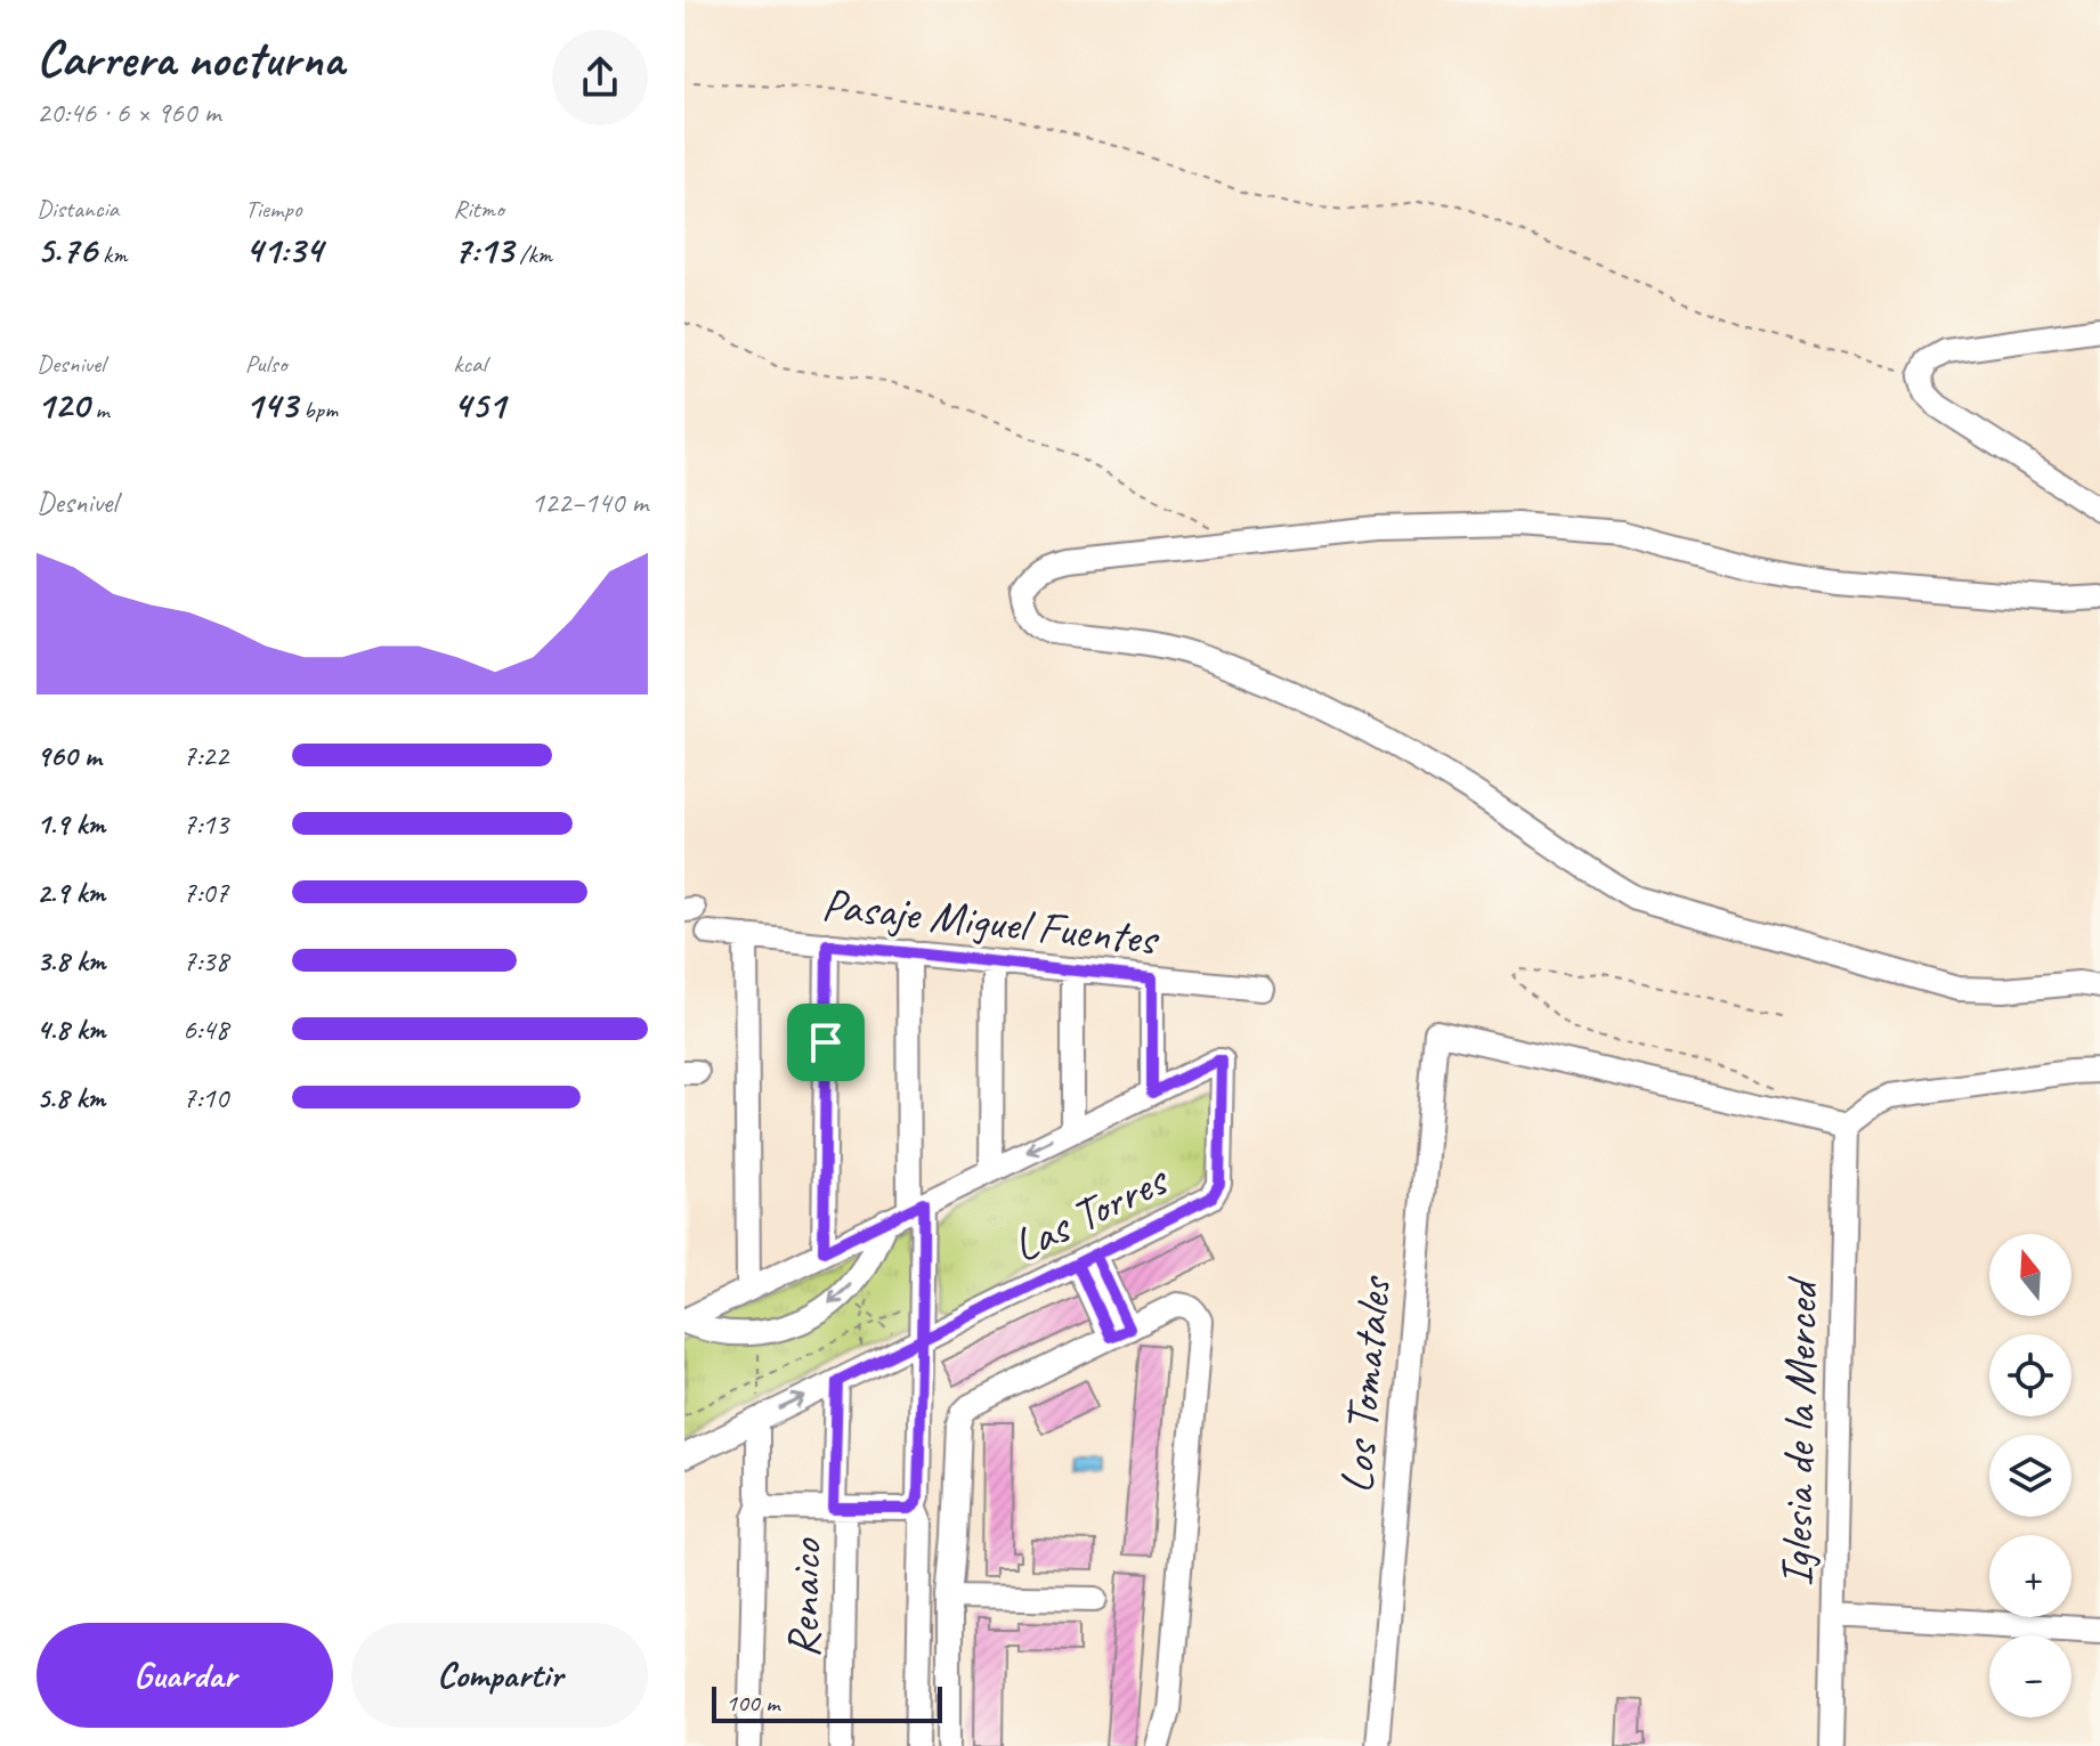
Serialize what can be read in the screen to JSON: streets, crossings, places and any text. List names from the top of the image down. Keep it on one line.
{"streets":{"street":["Pasaje Miguel Fuentes","Las Torres","Los Tomatales","Iglesia de la Merced","Renaico"]},"crossings":[["Las Torres","Renaico"],["Los Tomatales","Iglesia de la Merced"]],"scale_bar":"100 m","north":"top","page":{"heading":["Carrera nocturna","20:46 · 6 × 960 m"],"stats":[["Distancia","5.76 km"],["Tiempo","41:34"],["Ritmo","7:13 /km"],["Desnivel","120 m"],["Pulso","143 bpm"],["kcal","451"]],"chart":["Desnivel","122–140 m"],"list":[{"name":"960 m","note":"7:22"},{"name":"1.9 km","note":"7:13"},{"name":"2.9 km","note":"7:07"},{"name":"3.8 km","note":"7:38"},{"name":"4.8 km","note":"6:48"},{"name":"5.8 km","note":"7:10"}],"map_buttons":["+","−"],"buttons":["Guardar","Compartir"],"scale":"100 m"}}
